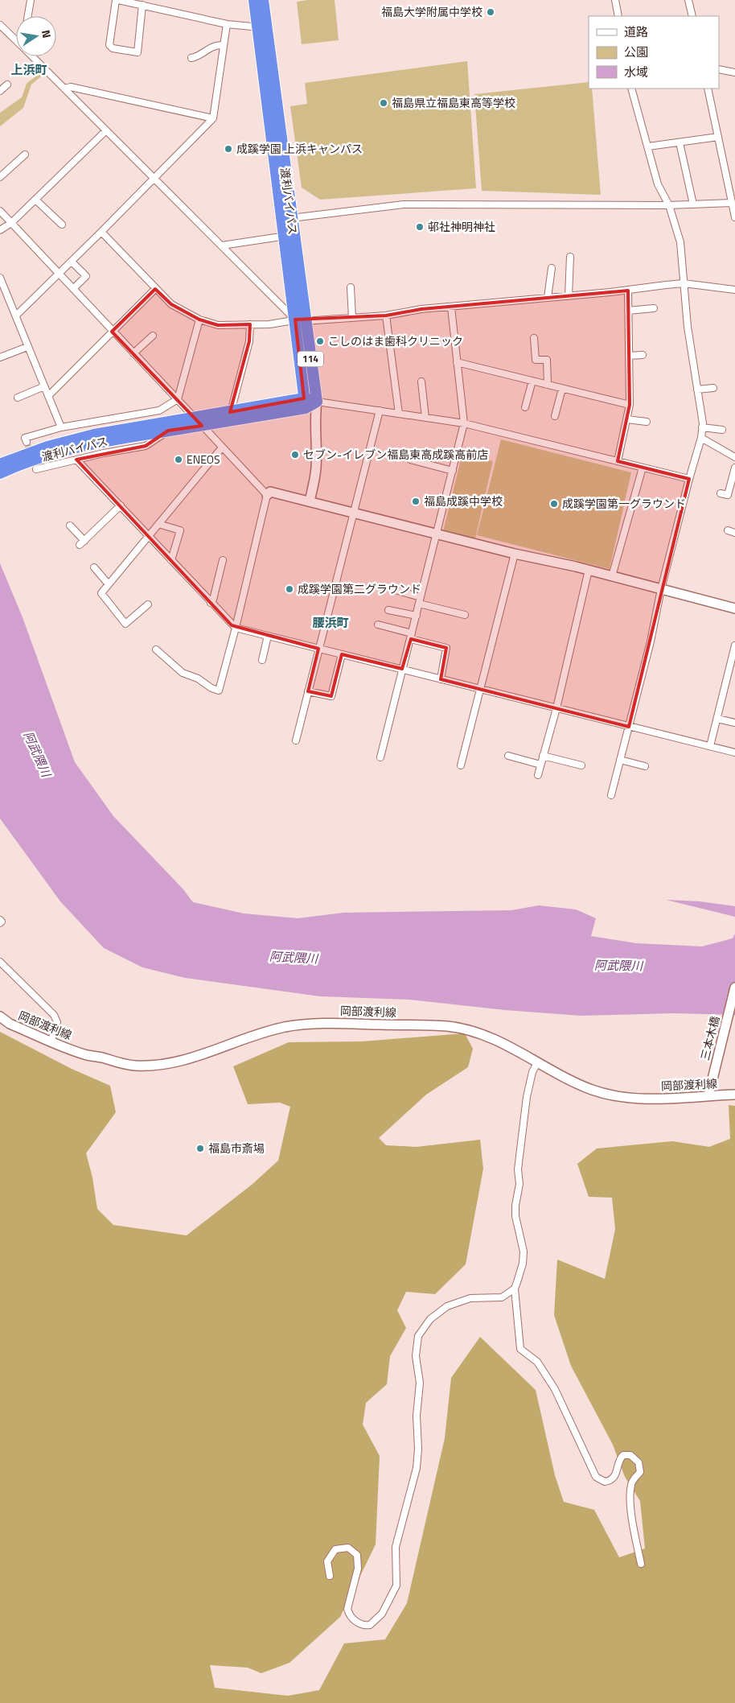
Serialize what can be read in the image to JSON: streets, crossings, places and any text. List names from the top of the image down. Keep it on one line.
{"streets":{"highway":["渡利バイパス","114"],"main road":["岡部渡利線","三本木橋"]},"crossings":[["岡部渡利線","三本木橋"]],"districts":["上浜町","腰浜町"],"water":["阿武隈川"],"places":["福島大学附属中学校","福島県立福島東高等学校","成蹊学園 上浜キャンパス","邨社神明神社","こしのはま歯科クリニック","セブン-イレブン福島東高成蹊高前店","ENEOS","福島成蹊中学校","成蹊学園第一グラウンド","成蹊学園第二グラウンド","福島市斎場"],"legend":["道路","公園","水域"],"north":"right"}
